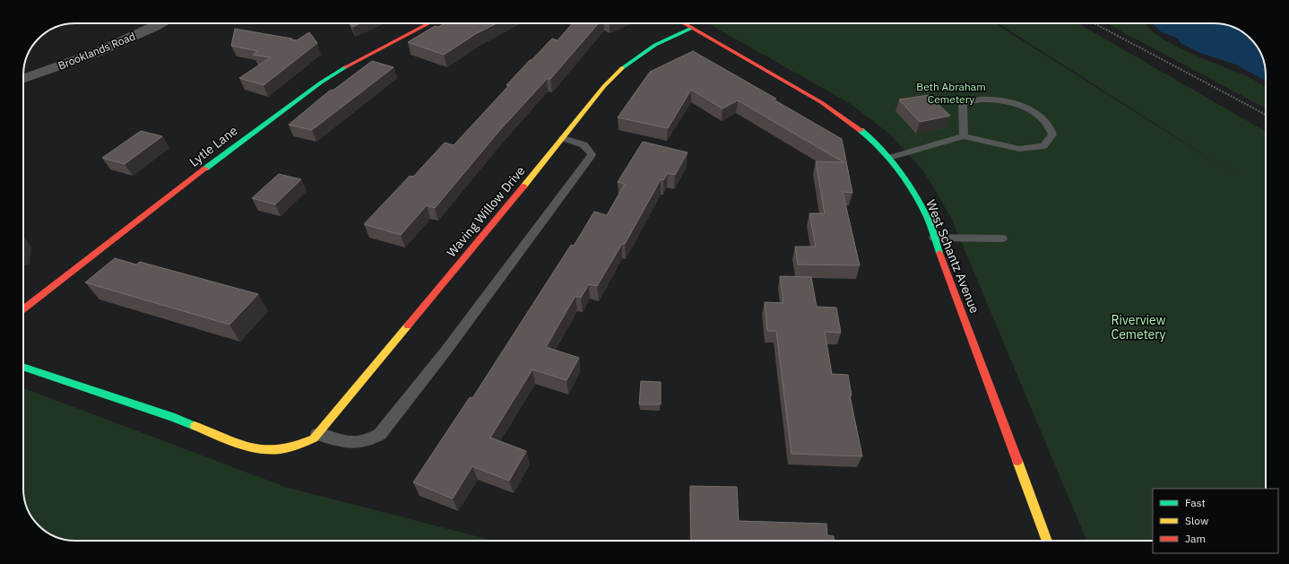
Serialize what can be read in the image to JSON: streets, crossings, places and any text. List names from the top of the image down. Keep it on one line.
{"streets":{"street":["Brooklands Road","Lytle Lane","Waving Willow Drive","West Schantz Avenue"]},"crossings":[["Waving Willow Drive","West Schantz Avenue"]],"parks":["Beth Abraham Cemetery","Riverview Cemetery"],"legend":["Fast","Slow","Jam"]}
